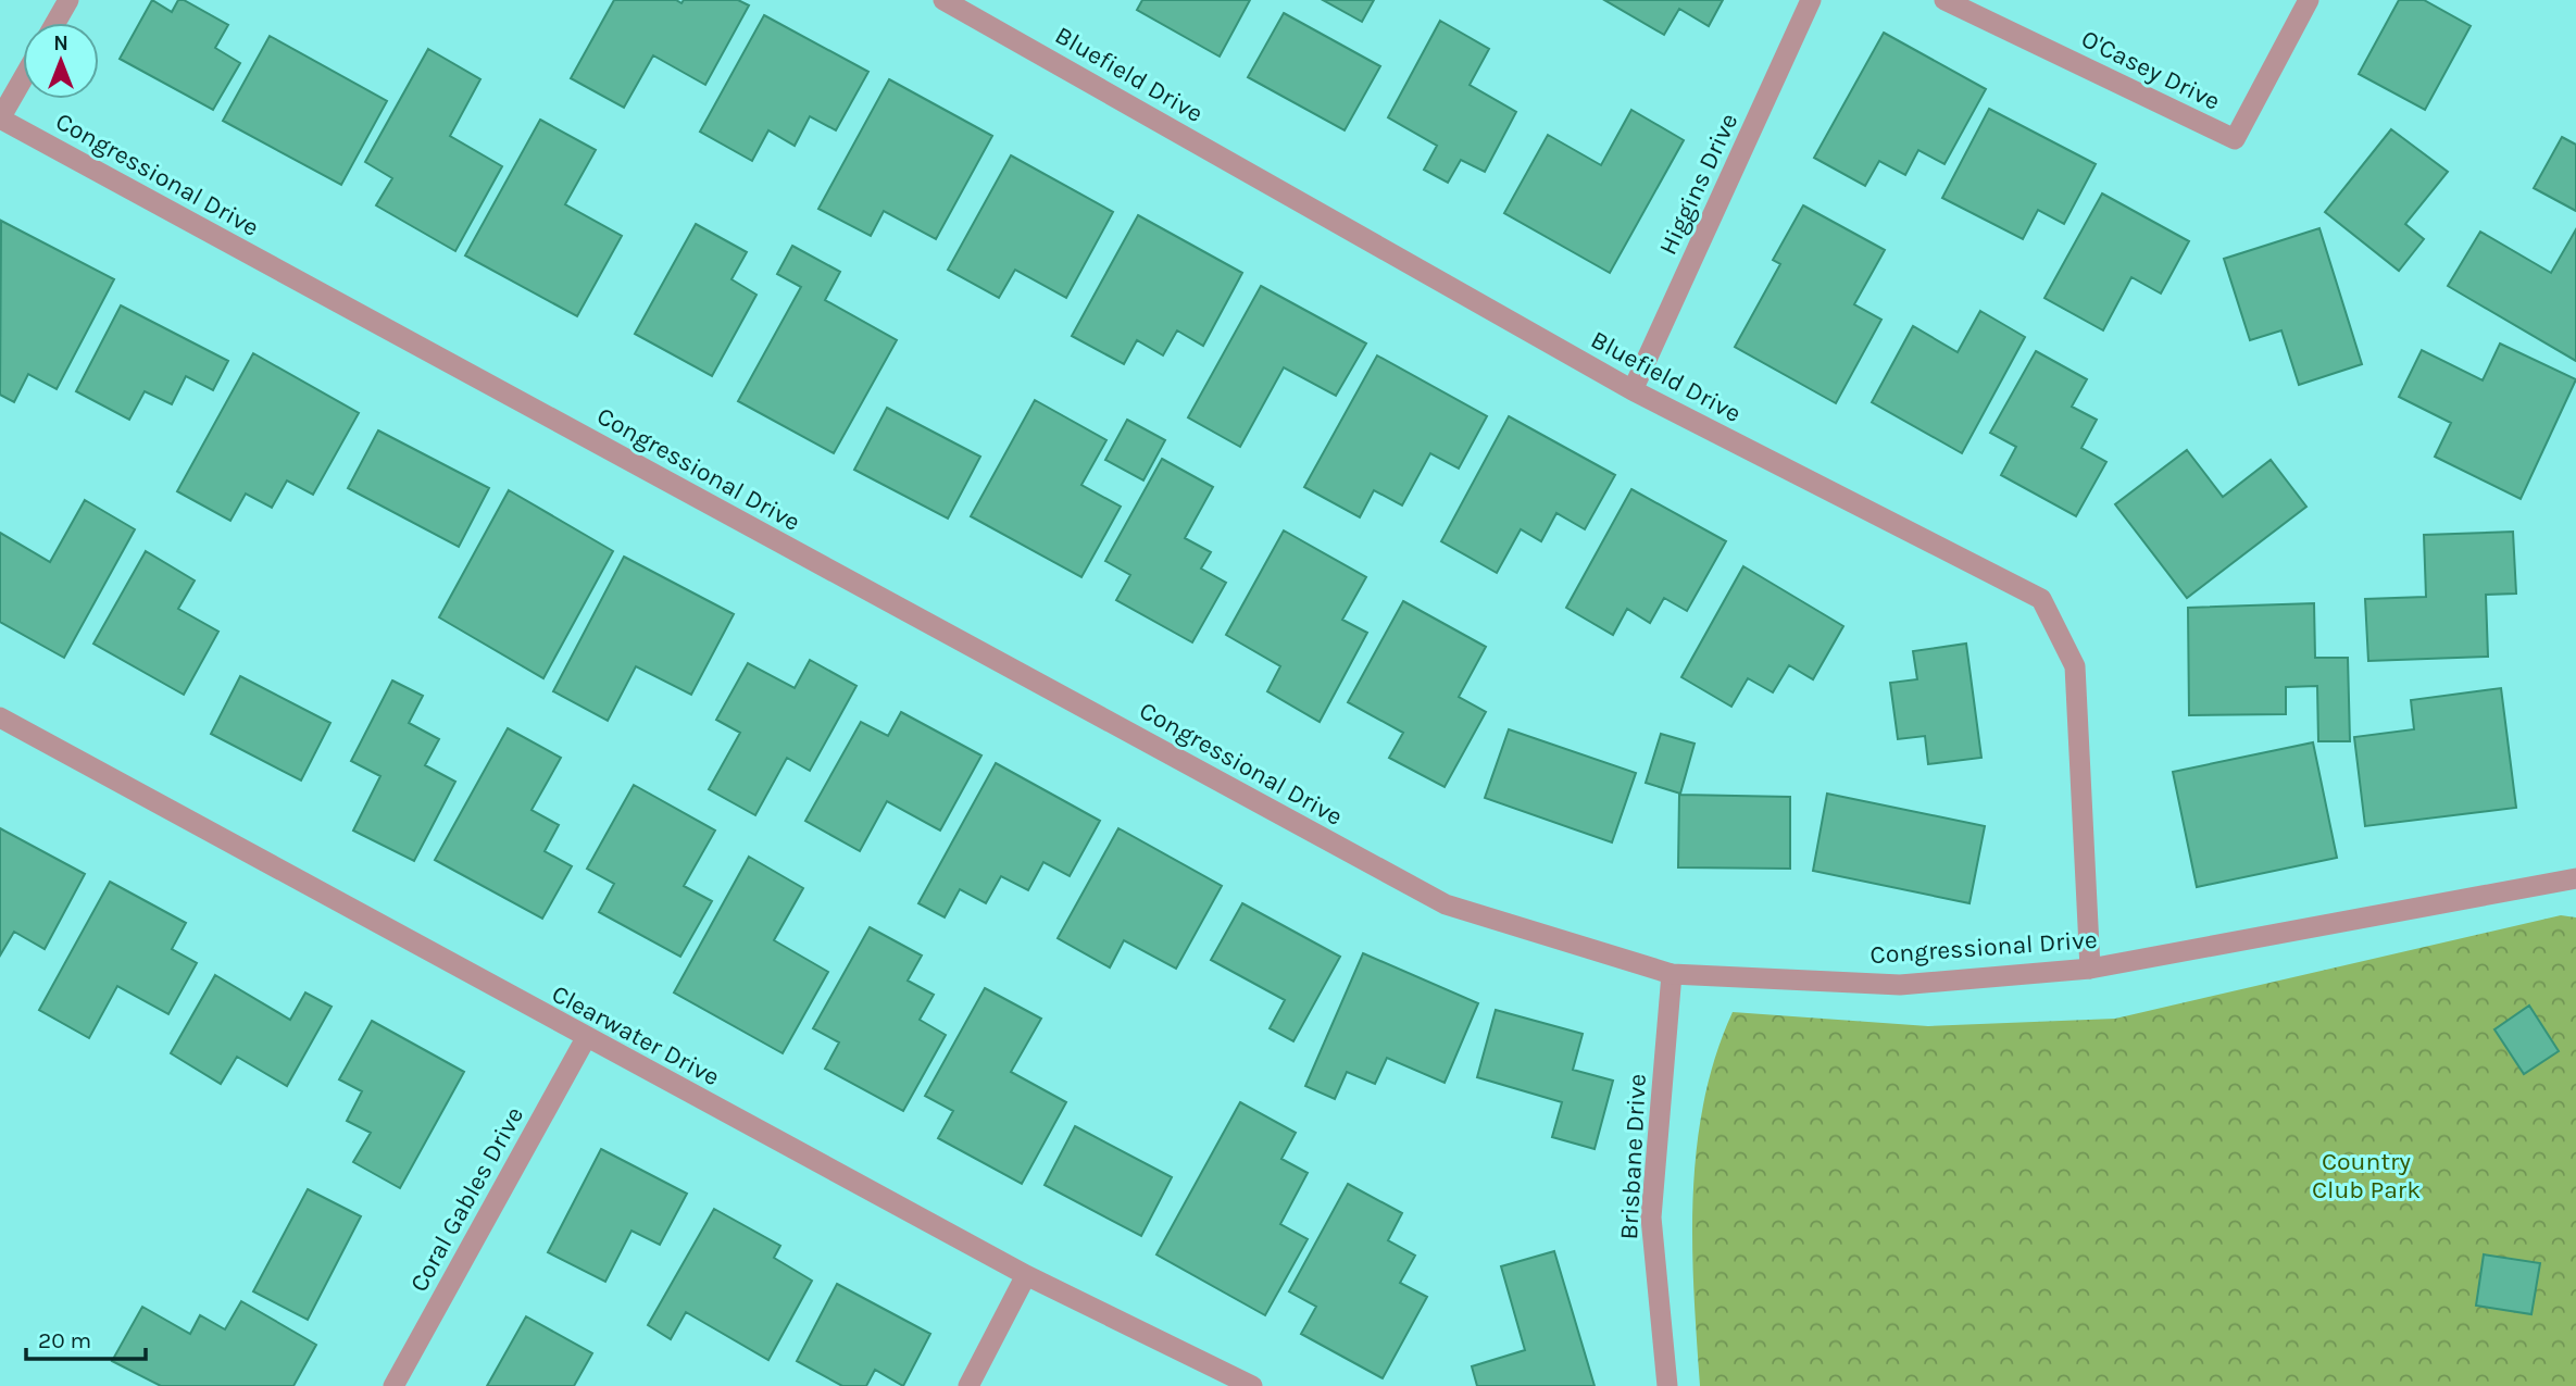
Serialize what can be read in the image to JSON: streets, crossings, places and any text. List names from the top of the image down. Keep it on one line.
{"streets":{"street":["O'Casey Drive","Bluefield Drive","Congressional Drive","Higgins Drive","Clearwater Drive","Brisbane Drive","Coral Gables Drive"]},"crossings":[["Bluefield Drive","Congressional Drive"],["Bluefield Drive","Higgins Drive"],["Congressional Drive","Brisbane Drive"],["Clearwater Drive","Coral Gables Drive"]],"parks":["Country Club Park"],"scale_bar":"20 m","north":"top"}
